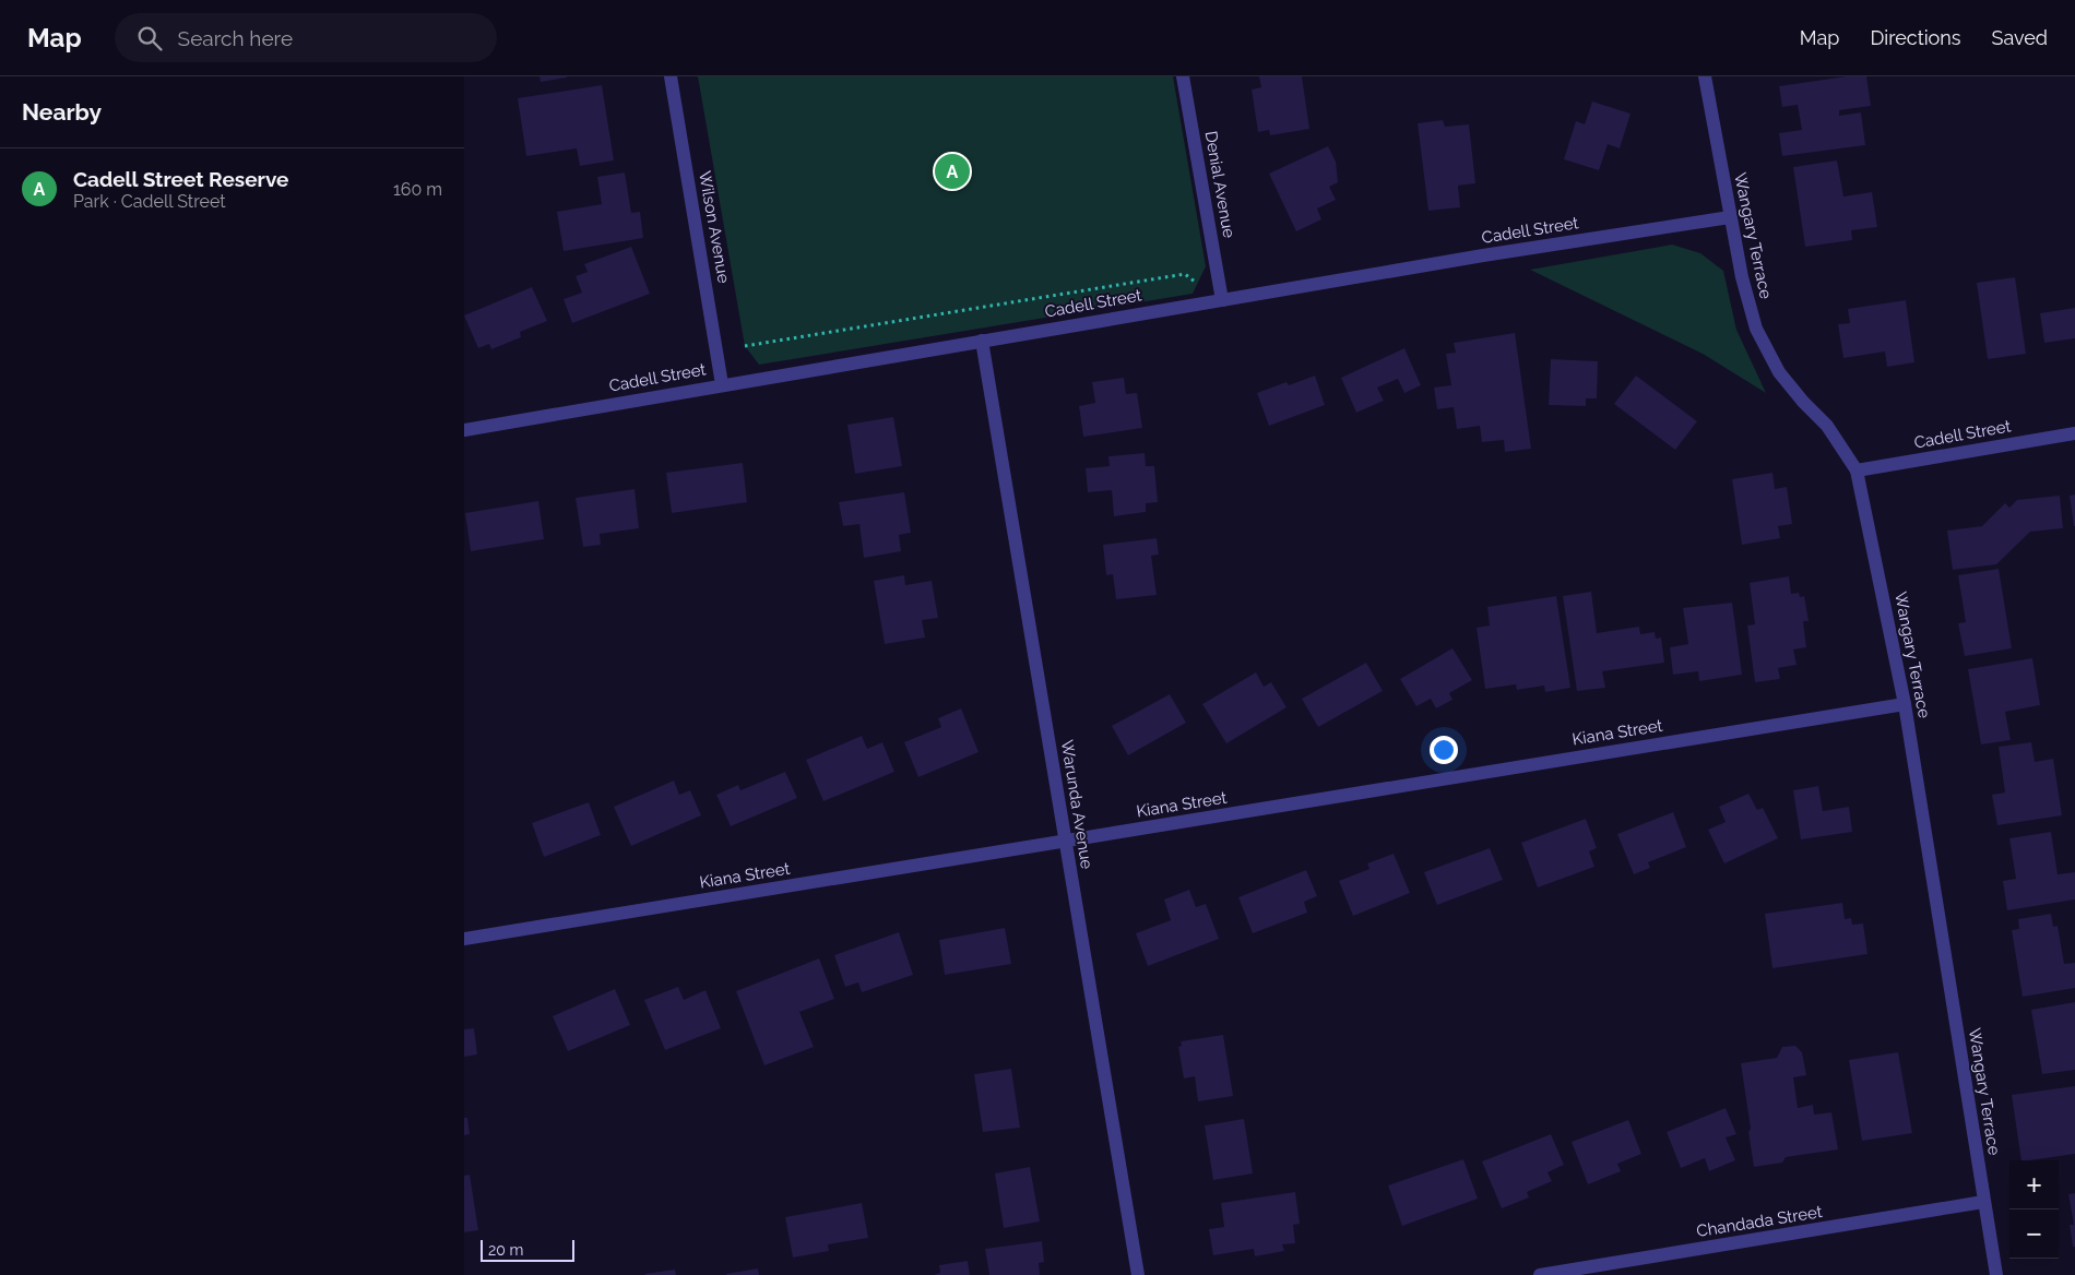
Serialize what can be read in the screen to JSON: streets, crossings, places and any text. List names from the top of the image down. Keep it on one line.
{"streets":{"street":["Denial Avenue","Wilson Avenue","Cadell Street","Wangary Terrace","Kiana Street","Warunda Avenue","Chandada Street"]},"crossings":[["Denial Avenue","Cadell Street"],["Wilson Avenue","Cadell Street"],["Cadell Street","Wangary Terrace"],["Cadell Street","Warunda Avenue"],["Wangary Terrace","Kiana Street"],["Wangary Terrace","Chandada Street"],["Kiana Street","Warunda Avenue"]],"scale_bar":"20 m","page":{"header":"Map","search":"Search here","nav":["Map","Directions","Saved"],"heading":"Nearby","list":[{"mark":"A","name":"Cadell Street Reserve","note":"Park · Cadell Street","value":"160 m"}],"pins":"A","map_buttons":["+","−"],"scale":"20 m"}}
